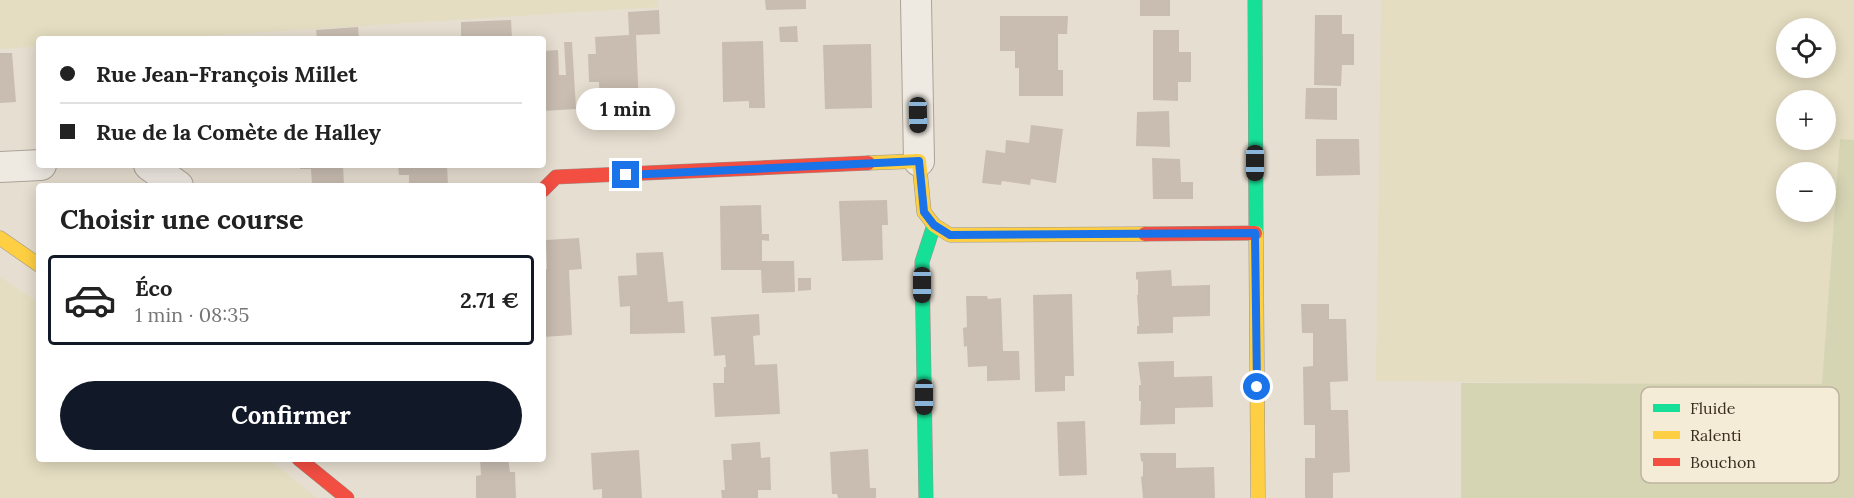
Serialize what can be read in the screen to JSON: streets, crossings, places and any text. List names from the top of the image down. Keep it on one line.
{"legend":["Fluide","Ralenti","Bouchon"],"page":{"map_buttons":["+","−"],"banner":["Rue Jean-François Millet","Rue de la Comète de Halley"],"bubble":"1 min","heading":"Choisir une course","list":[{"name":"Éco","note":"1 min · 08:35","value":"2.71 €"}],"buttons":"Confirmer"}}
